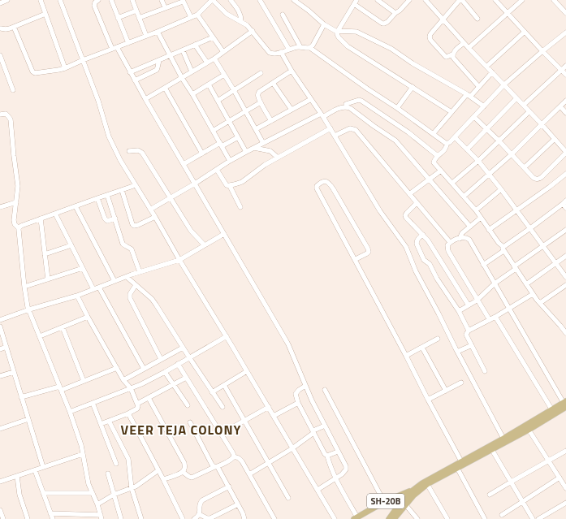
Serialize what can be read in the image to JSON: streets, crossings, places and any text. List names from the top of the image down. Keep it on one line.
{"streets":{"main road":["SH-20B"]},"districts":["VEER TEJA COLONY"]}
